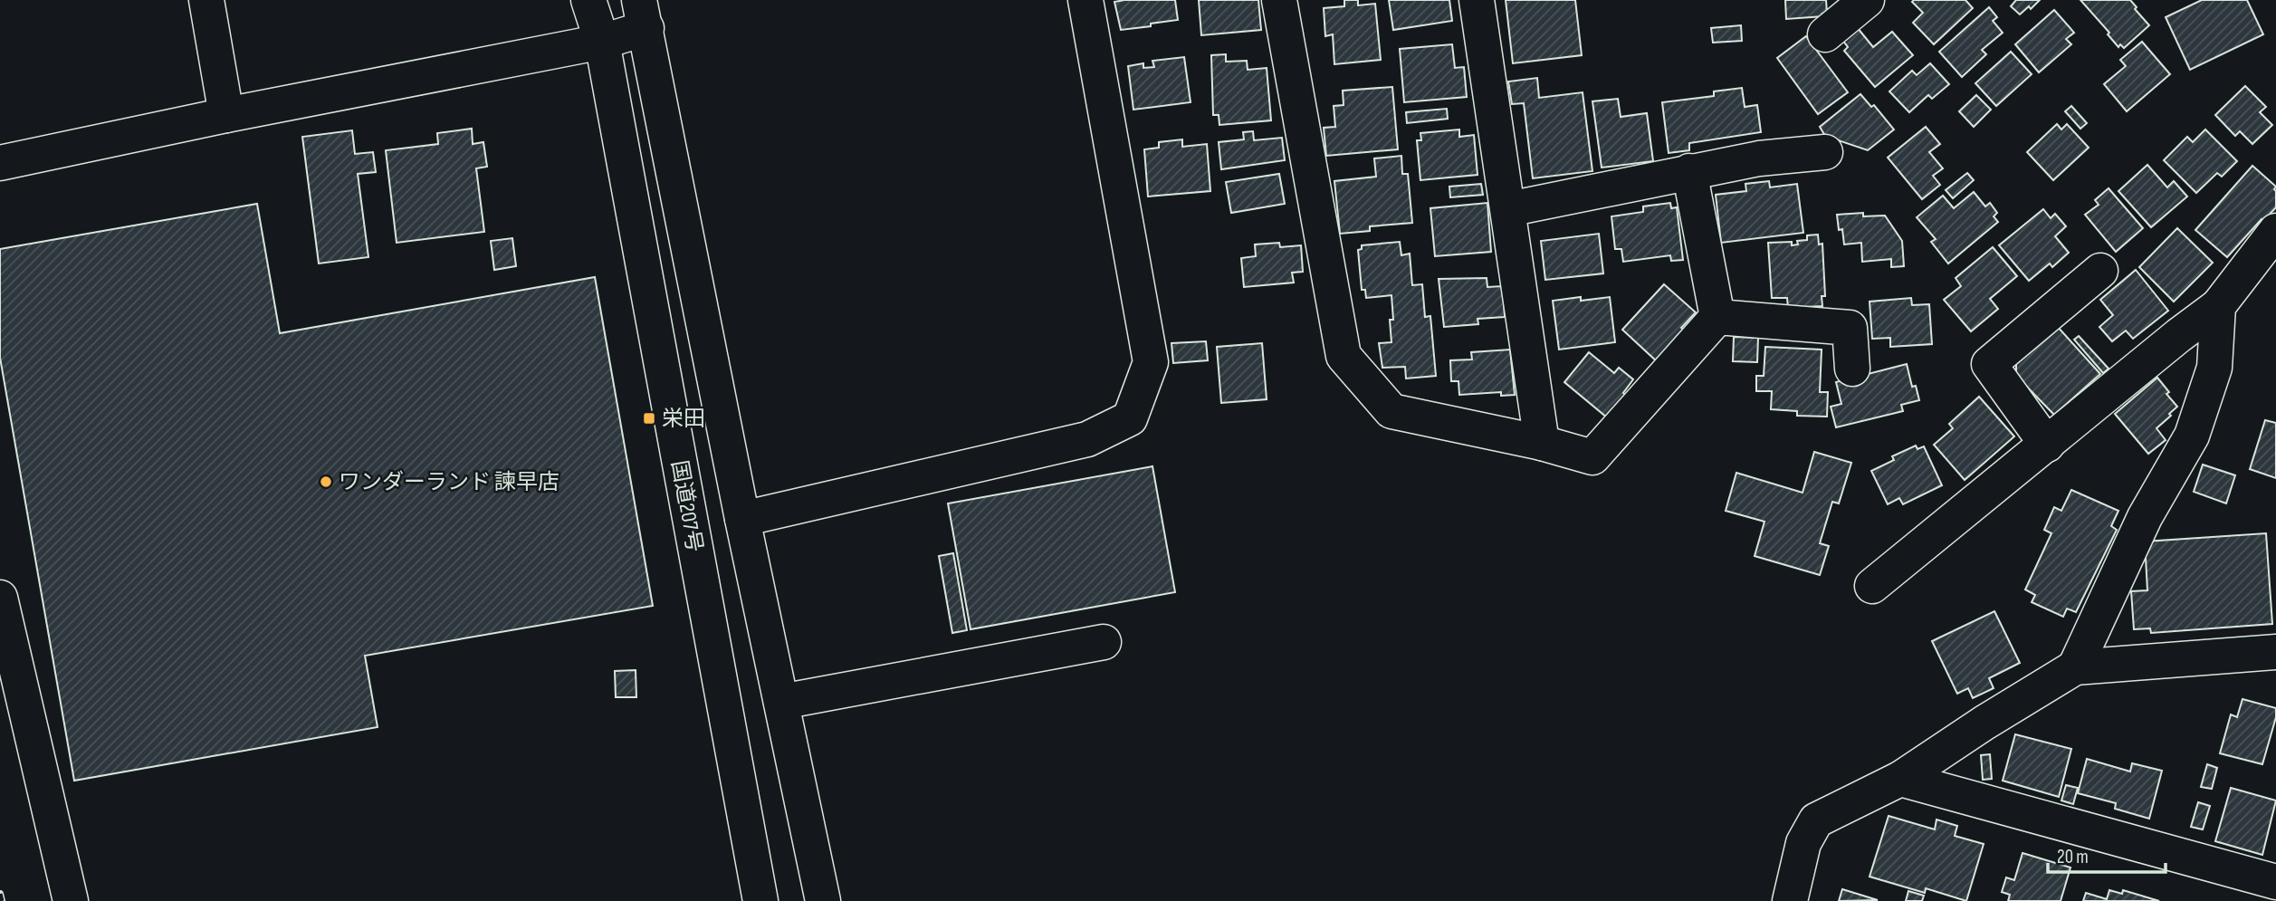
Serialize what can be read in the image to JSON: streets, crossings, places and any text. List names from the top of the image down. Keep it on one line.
{"streets":{"street":["国道207号"]},"places":{"transit":["栄田"],"other":["ワンダーランド 諫早店"]},"scale_bar":"20 m"}
